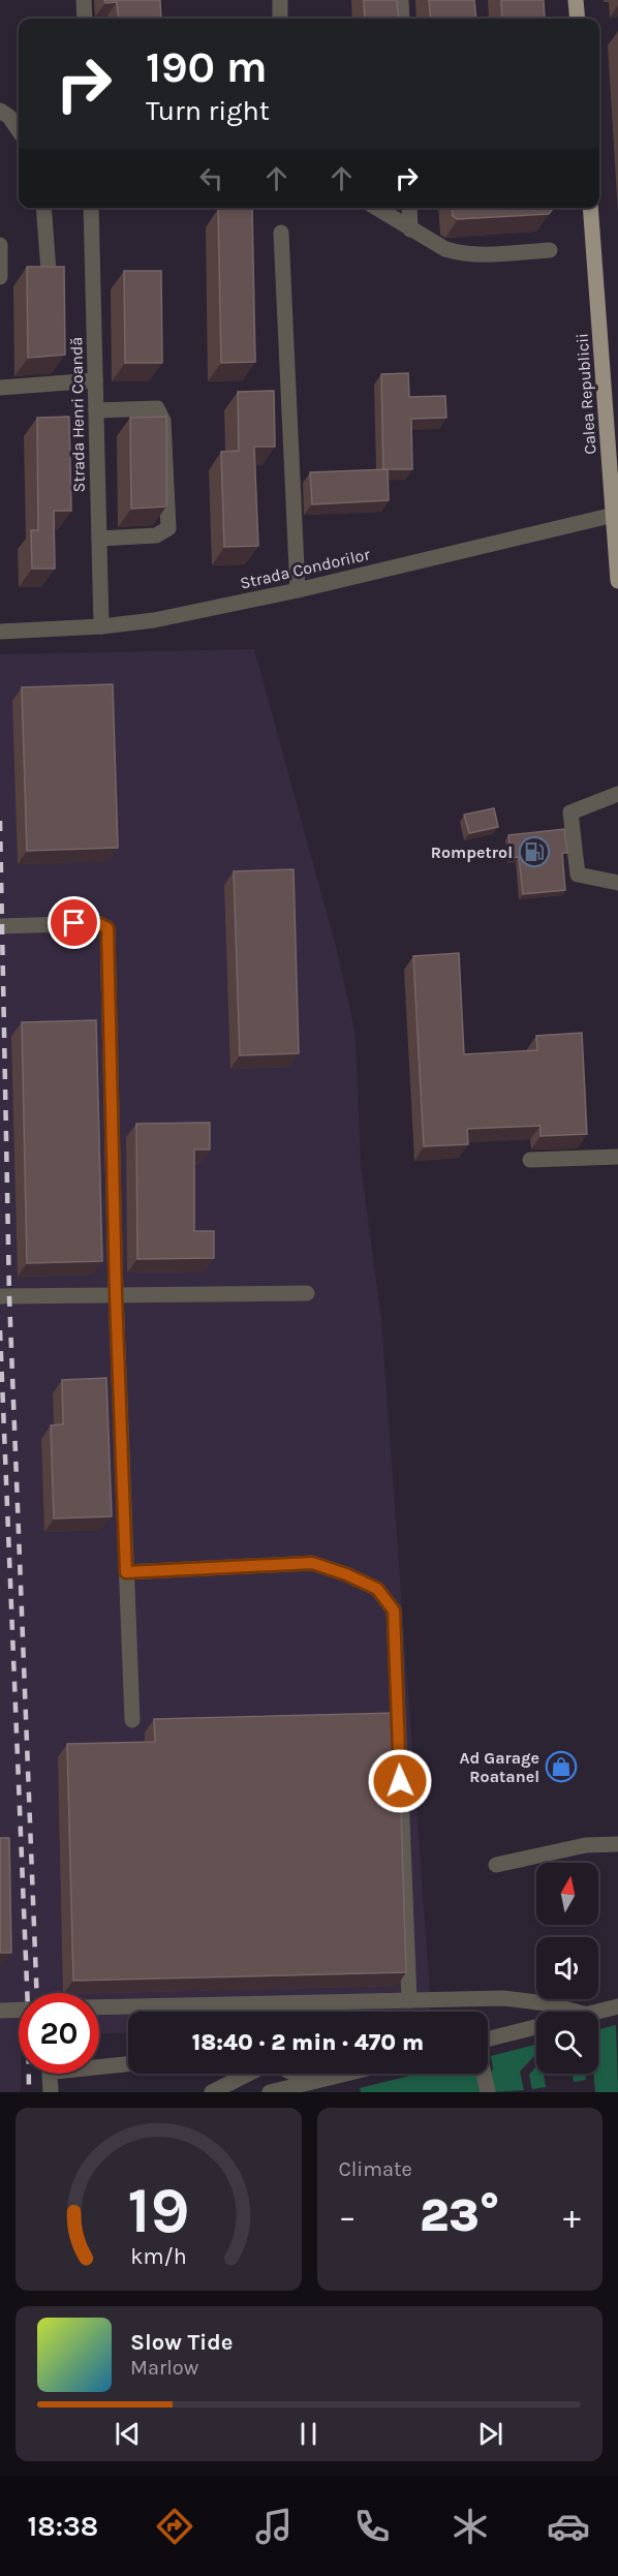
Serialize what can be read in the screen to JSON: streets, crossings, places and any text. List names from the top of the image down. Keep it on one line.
{"streets":{"main road":["Calea Republicii"],"street":["Strada Henri Coandă","Strada Condorilor"]},"crossings":[["Calea Republicii","Strada Condorilor"],["Strada Henri Coandă","Strada Condorilor"]],"places":{"fuel station":["Rompetrol"],"shop":["Ad Garage Roatanel"]},"north":"top","page":{"turn":["190 m","Turn right"],"limit":"20","trip":"18:40 · 2 min · 470 m","tile":"Climate","heat":["−","23°","+"],"song":["Slow Tide","Marlow"],"tabs":"18:38","gauge":["19","km/h"]}}
